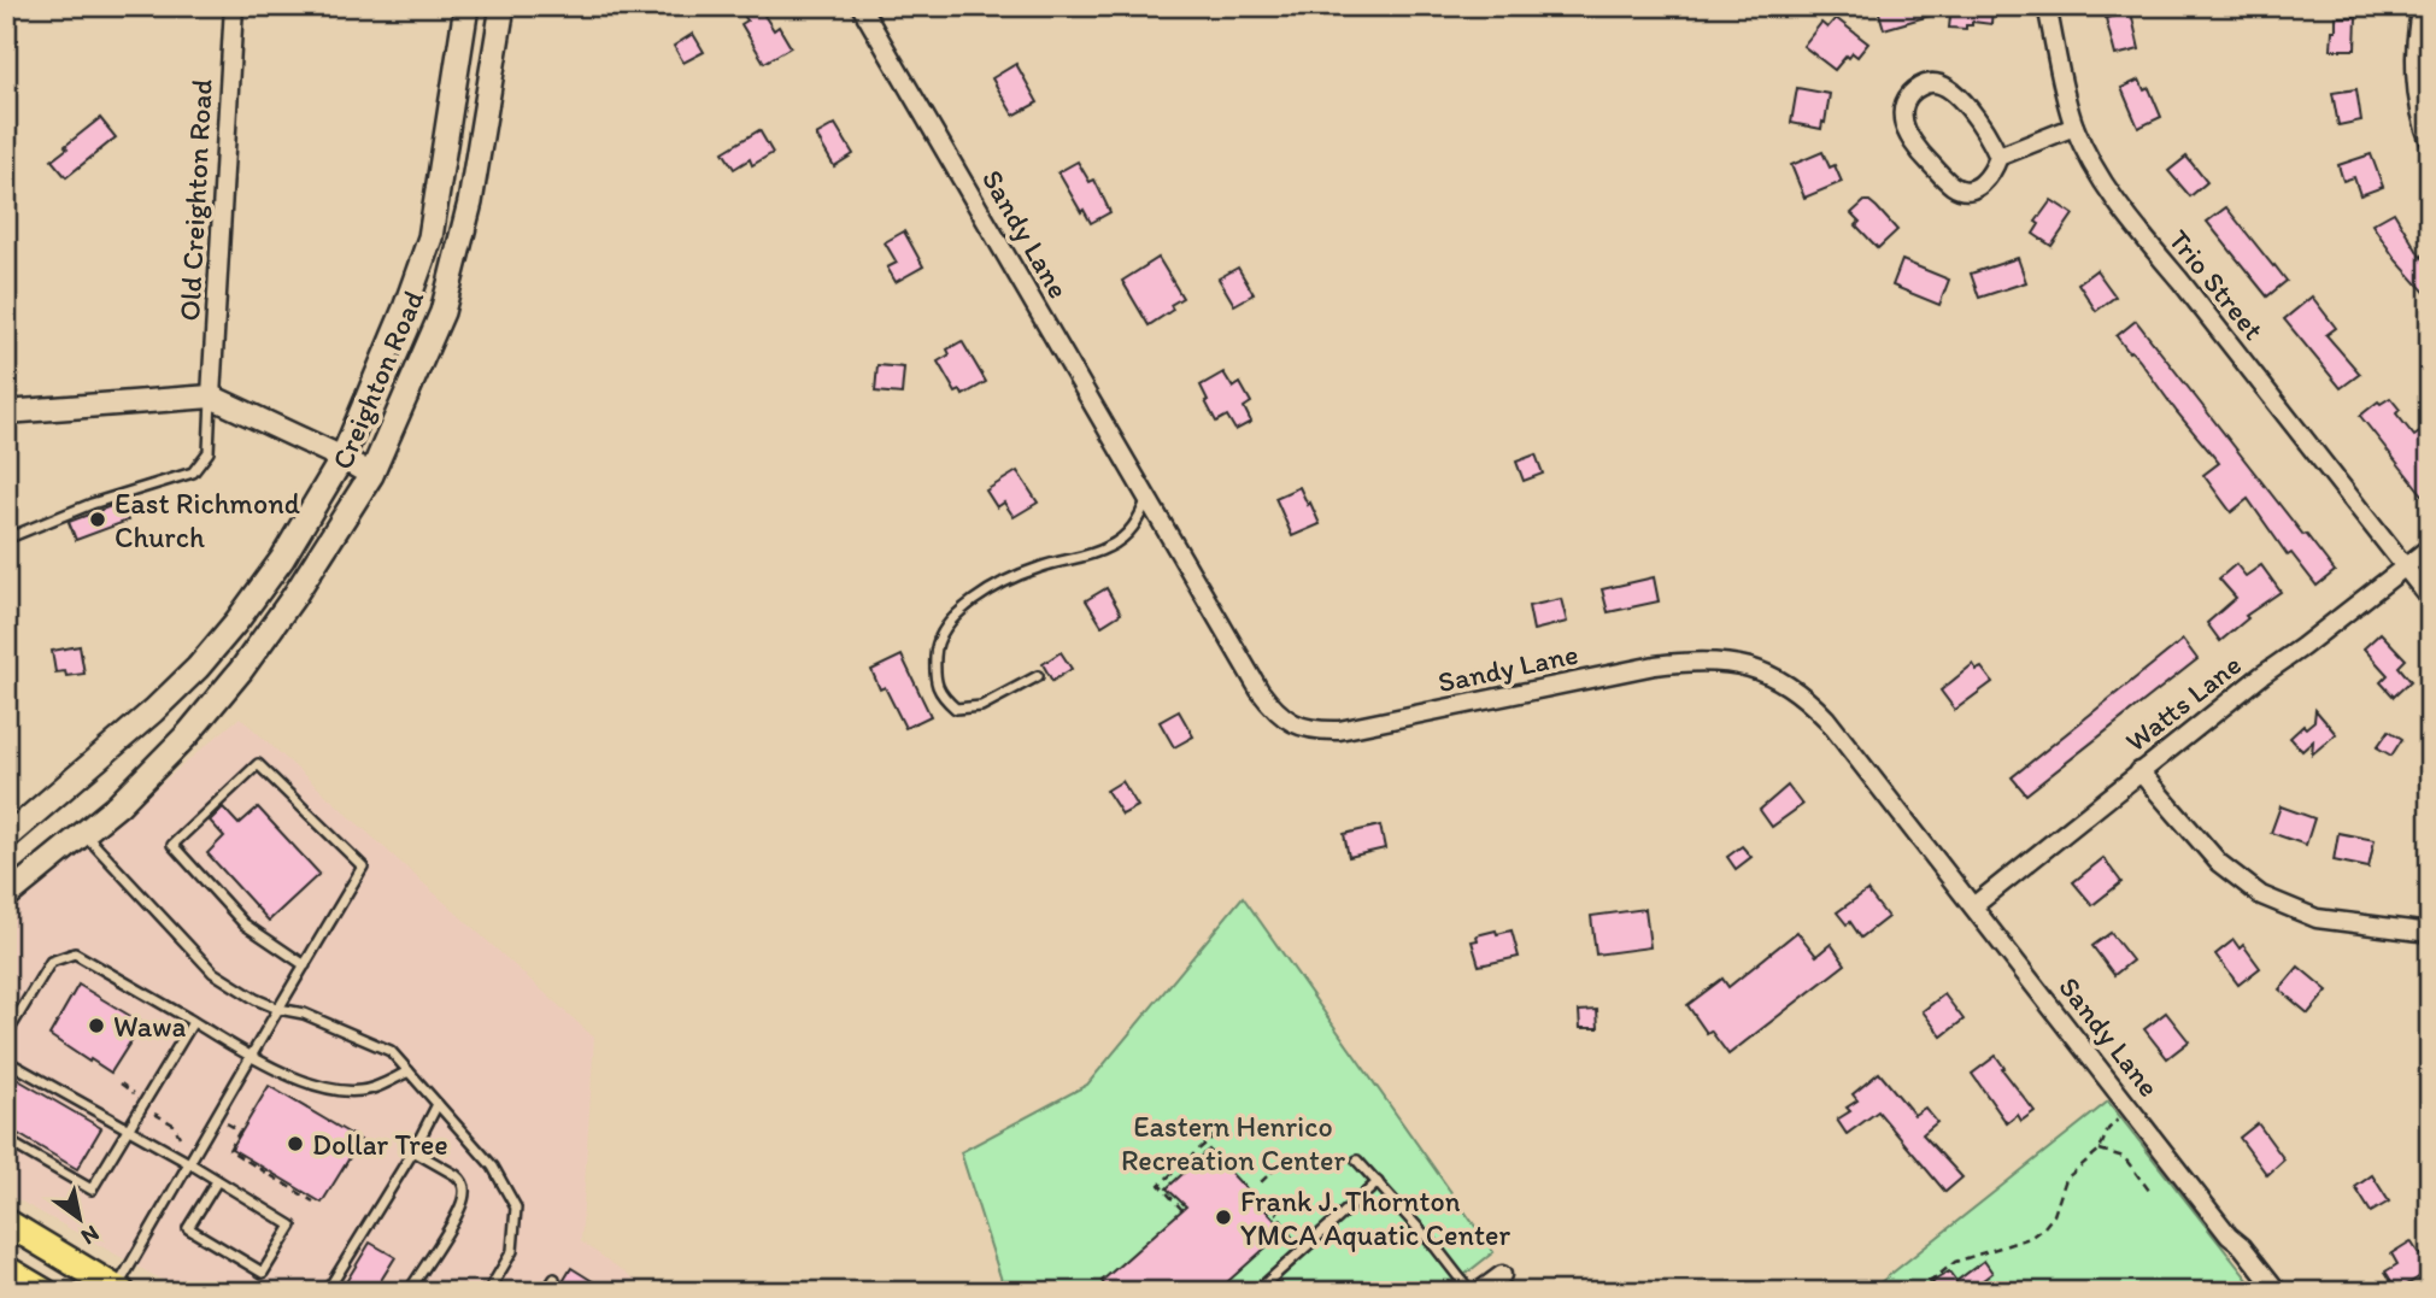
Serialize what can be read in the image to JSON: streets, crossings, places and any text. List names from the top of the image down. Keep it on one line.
{"streets":{"main road":["Creighton Road"],"street":["Old Creighton Road","Sandy Lane","Trio Street","Watts Lane"]},"crossings":[["Sandy Lane","Watts Lane"],["Trio Street","Watts Lane"]],"parks":["Eastern Henrico Recreation Center"],"places":["East Richmond Church","Wawa","Dollar Tree","Frank J. Thornton YMCA Aquatic Center"],"north":"bottom right"}
